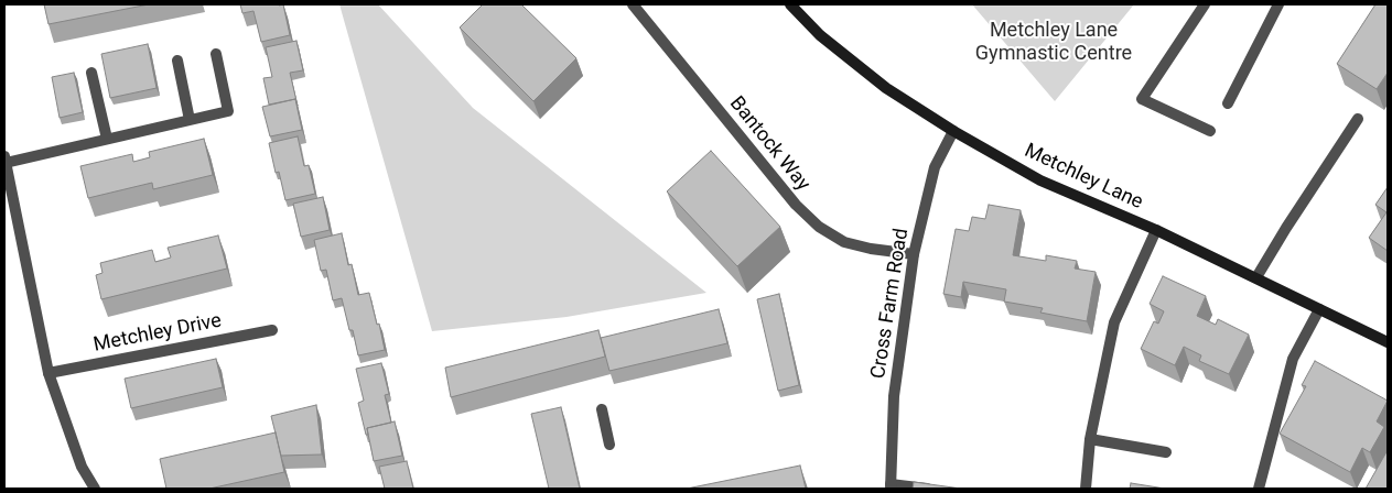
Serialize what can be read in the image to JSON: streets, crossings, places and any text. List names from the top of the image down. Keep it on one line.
{"streets":{"main road":["Metchley Lane"],"street":["Bantock Way","Cross Farm Road","Metchley Drive"]},"crossings":[["Bantock Way","Cross Farm Road"],["Metchley Lane","Cross Farm Road"]],"parks":["Metchley Lane Gymnastic Centre"]}
